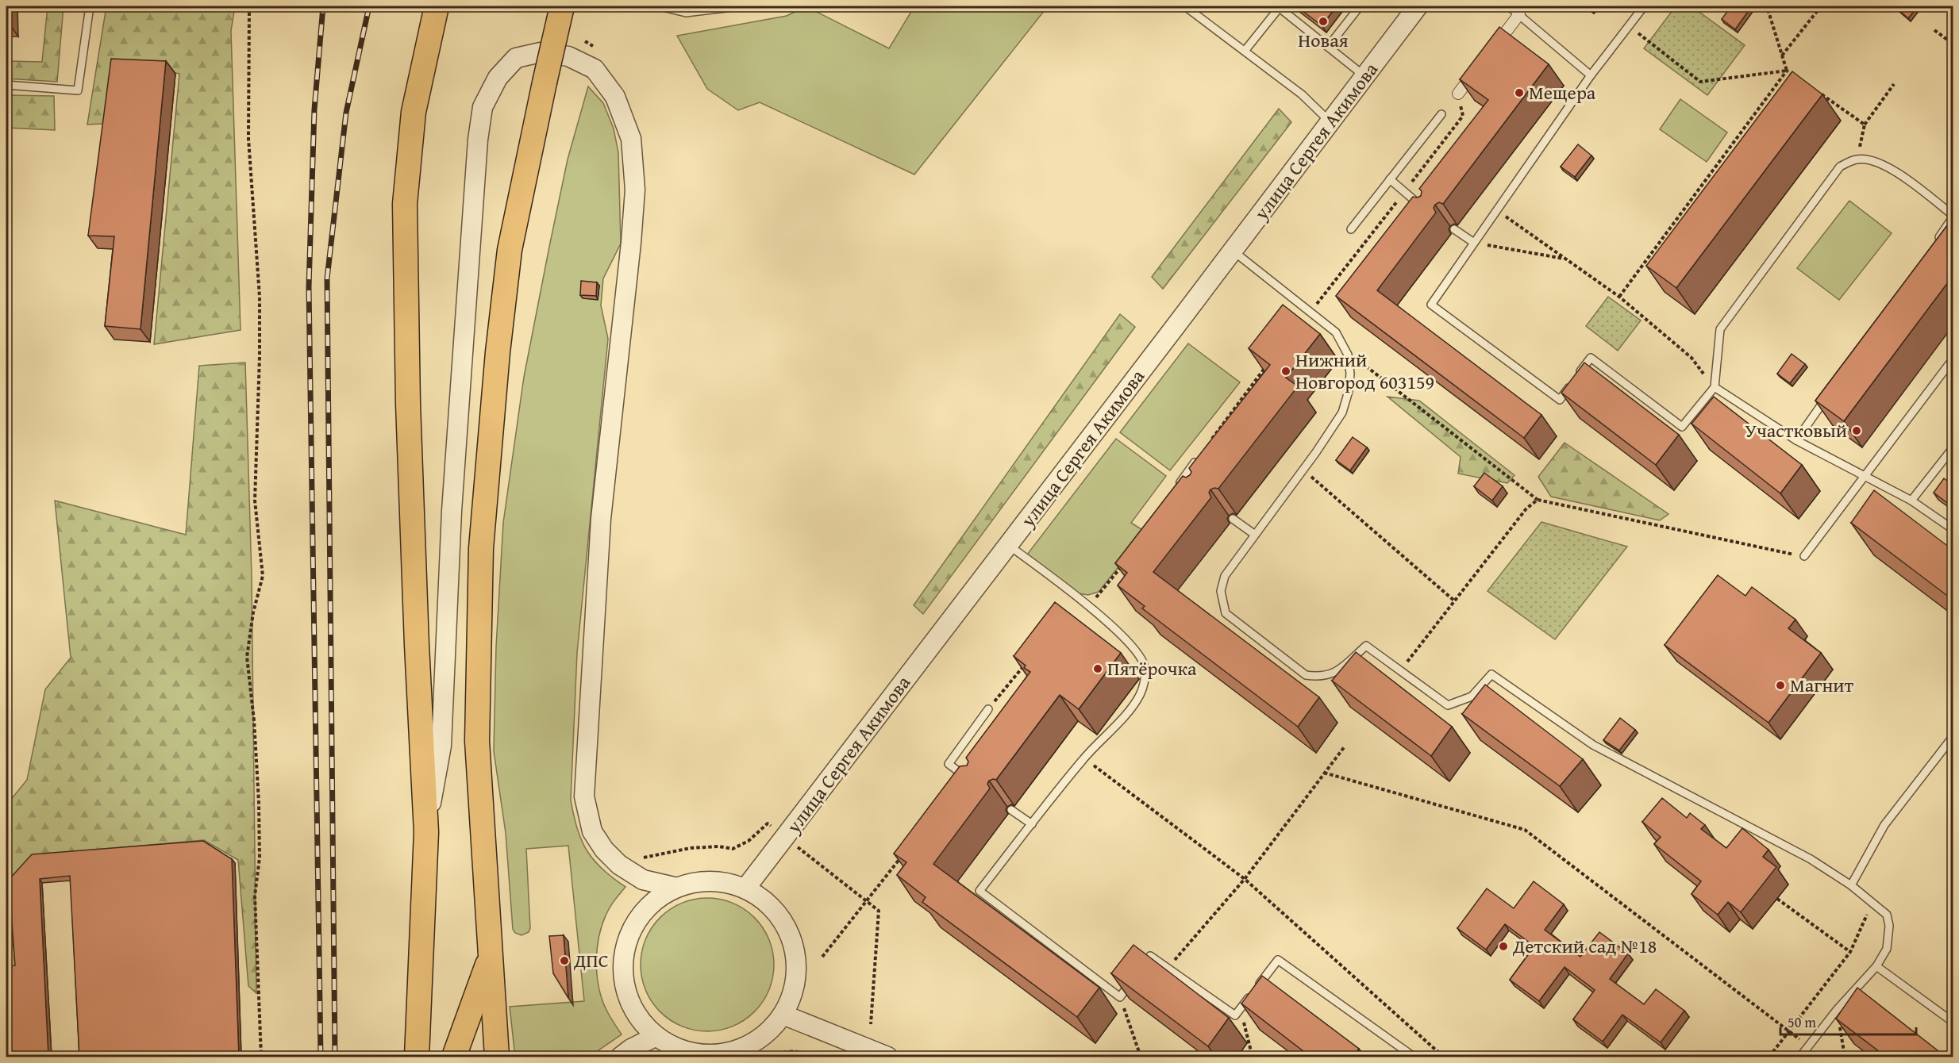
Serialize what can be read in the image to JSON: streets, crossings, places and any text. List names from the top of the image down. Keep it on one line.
{"streets":{"street":["улица Сергея Акимова"]},"places":["Новая","Мещера","Нижний Новгород 603159","Участковый","Пятёрочка","Магнит","Детский сад №18","ДПС"],"scale_bar":"50 m"}
